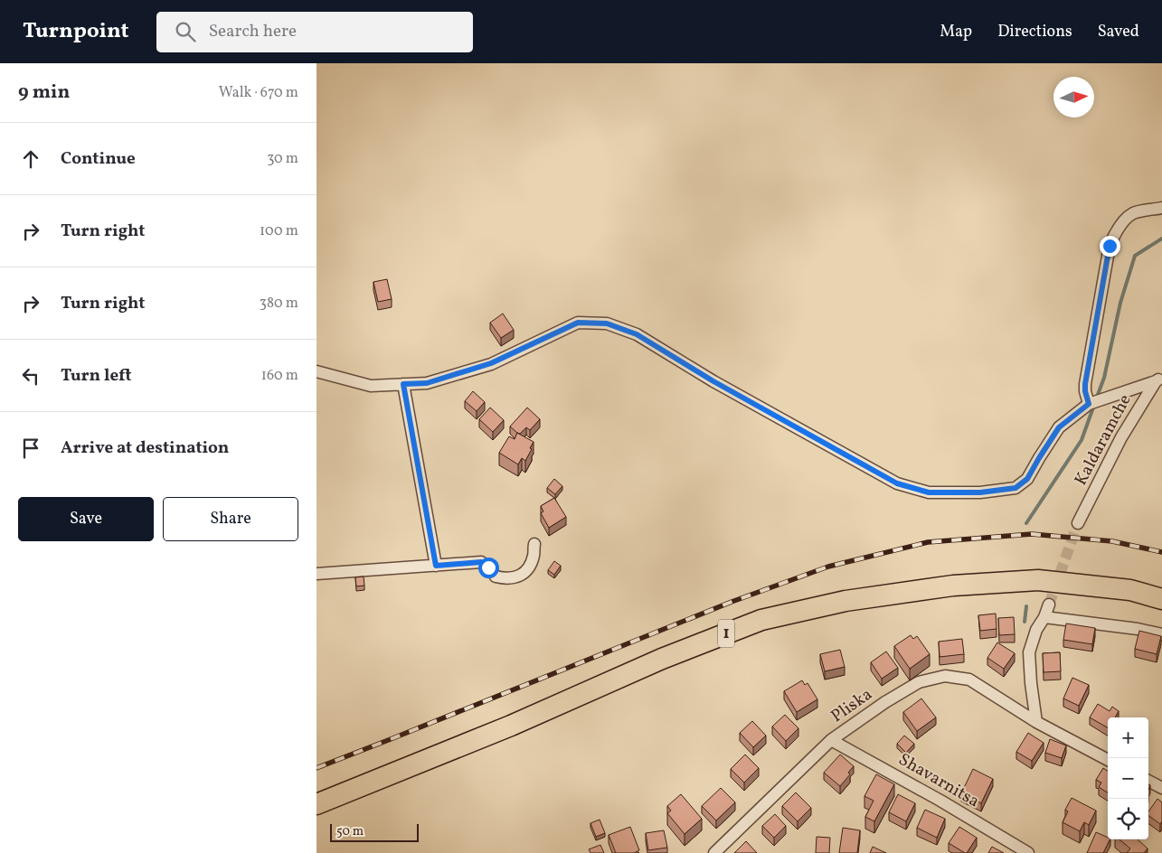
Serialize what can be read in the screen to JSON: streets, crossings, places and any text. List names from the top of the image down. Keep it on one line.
{"streets":{"highway":["1"],"street":["Kaldaramche","Pliska","Shavarnitsa"]},"crossings":[["Pliska","Shavarnitsa"]],"scale_bar":"50 m","north":"right","page":{"header":"Turnpoint","search":"Search here","nav":["Map","Directions","Saved"],"heading":["9 min","Walk · 670 m"],"list":[["Continue","30 m"],["Turn right","100 m"],["Turn right","380 m"],["Turn left","160 m"],"Arrive at destination"],"buttons":["Save","Share"],"map_buttons":["+","−"],"scale":"50 m"}}
